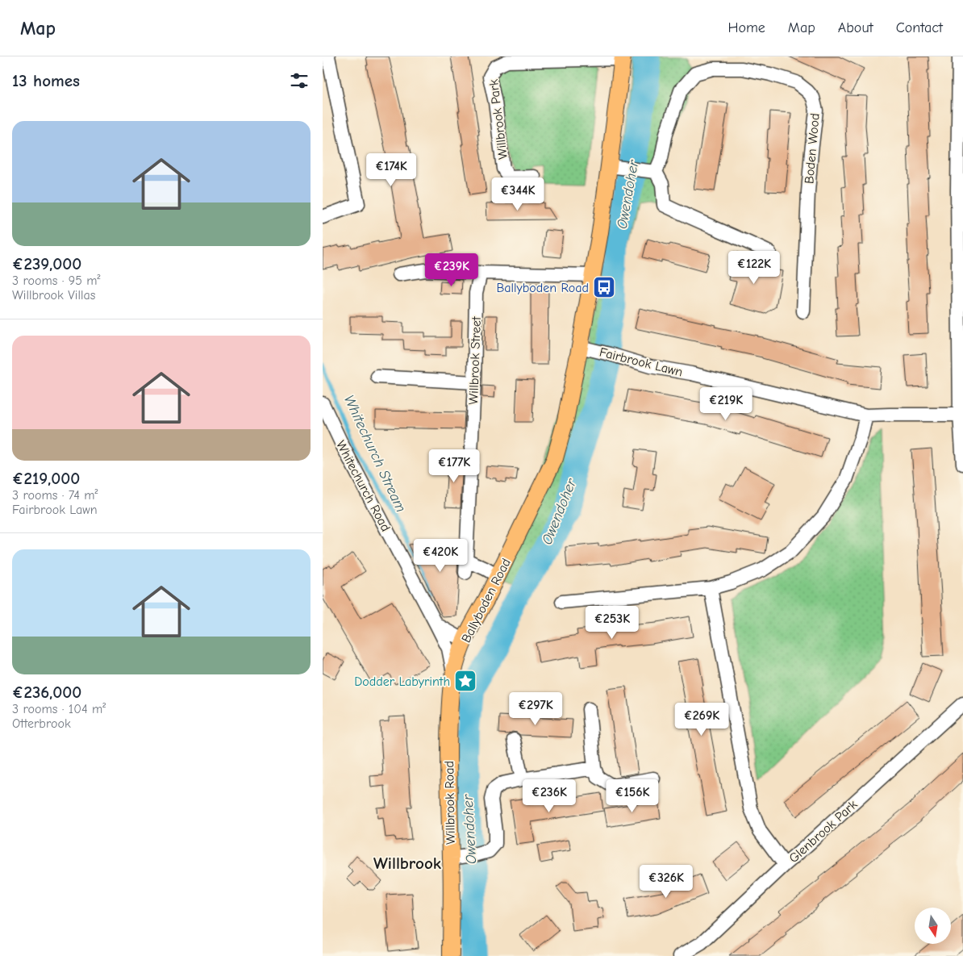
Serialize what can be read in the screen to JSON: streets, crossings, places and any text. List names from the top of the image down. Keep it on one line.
{"streets":{"main road":["Ballyboden Road","Willbrook Road"],"street":["Willbrook Park","Boden Wood","Willbrook Street","Fairbrook Lawn","Whitechurch Road","Glenbrook Park"]},"crossings":[["Willbrook Park","Ballyboden Road"],["Willbrook Street","Ballyboden Road"],["Fairbrook Lawn","Ballyboden Road"],["Whitechurch Road","Willbrook Road"],["Ballyboden Road","Willbrook Road"]],"districts":["Willbrook"],"water":["Owendoher","Whitechurch Stream"],"places":{"bus stop":["Ballyboden Road"],"place":["Dodder Labyrinth"]},"north":"bottom","page":{"header":"Map","nav":["Home","Map","About","Contact"],"heading":"13 homes","list":[{"name":"€239,000","note":"3 rooms · 95 m² · Willbrook Villas"},{"name":"€219,000","note":"3 rooms · 74 m² · Fairbrook Lawn"},{"name":"€236,000","note":"3 rooms · 104 m² · Otterbrook"}],"price":["€174K","€344K","€122K","€239K","€219K","€177K","€420K","€253K","€297K","€269K","€236K","€156K","€326K"]}}
